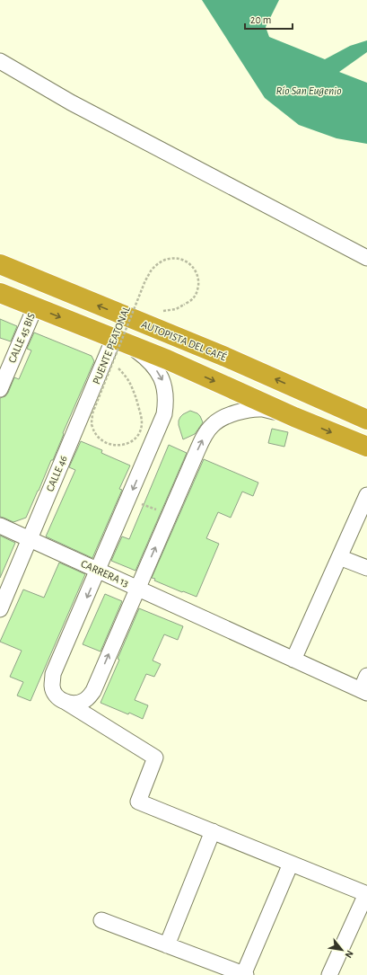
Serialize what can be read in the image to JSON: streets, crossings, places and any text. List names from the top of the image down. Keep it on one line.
{"streets":{"highway":["AUTOPISTA DEL CAFÉ"],"street":["CALLE 45 BIS","CALLE 46","CARRERA 13"],"path":["PUENTE PEATONAL"]},"crossings":[["PUENTE PEATONAL","CALLE 46"],["CALLE 46","CARRERA 13"]],"water":["Río San Eugenio"],"scale_bar":"20 m","north":"bottom right"}
